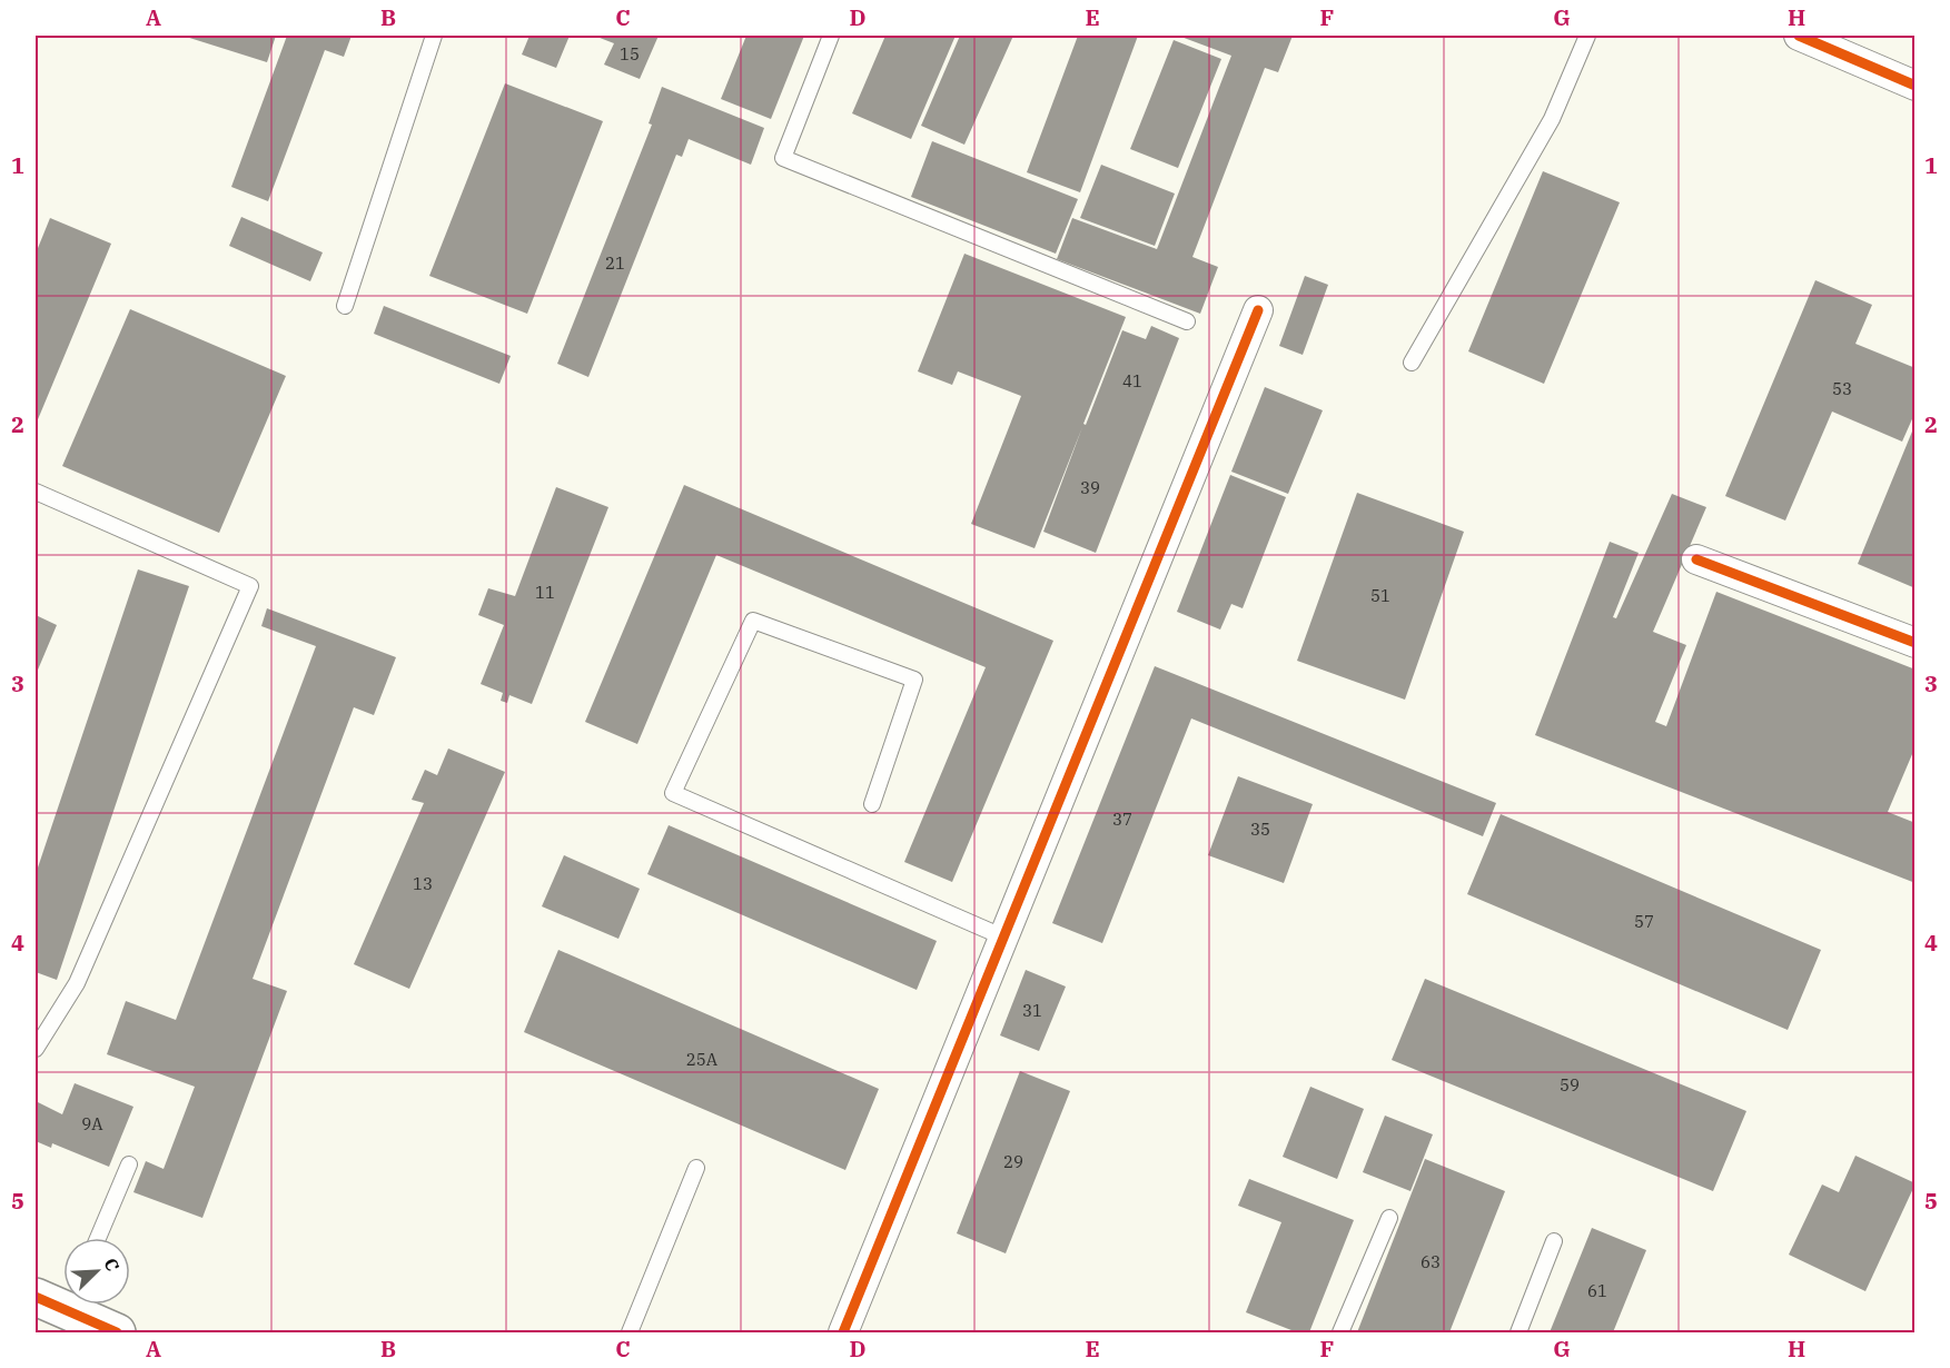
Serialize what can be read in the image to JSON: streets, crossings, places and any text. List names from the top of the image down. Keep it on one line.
{"house_numbers":["15","21","41","53","39","11","51","37","35","13","57","31","25А","59","9А","29","63","61"],"north":"top right","grid":{"columns":["A","B","C","D","E","F","G","H"],"rows":["1","2","3","4","5"]}}
